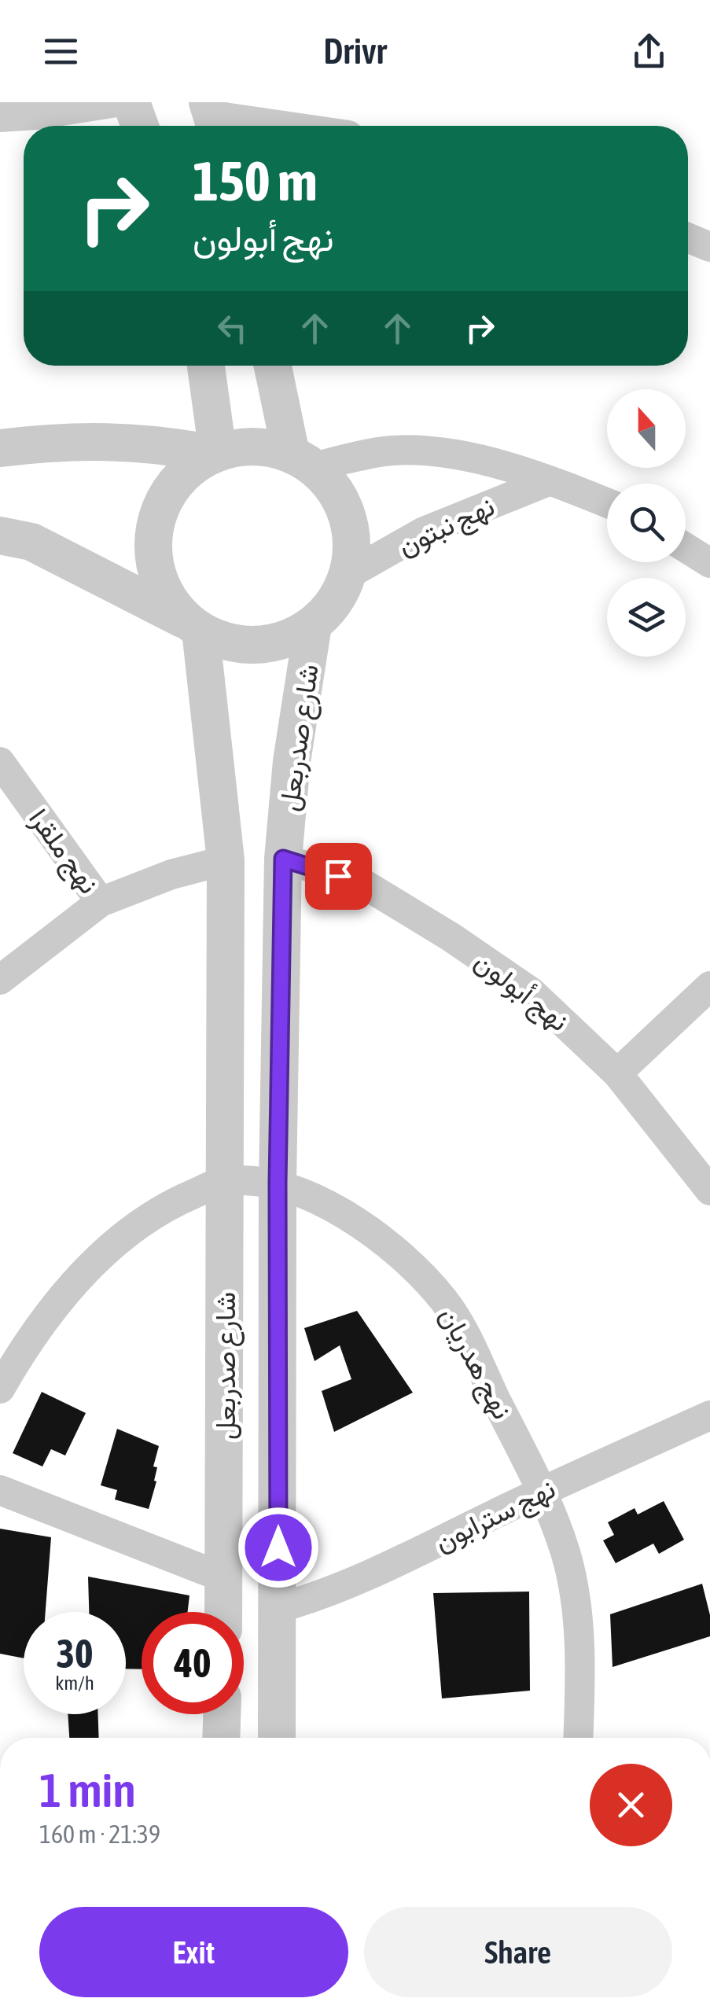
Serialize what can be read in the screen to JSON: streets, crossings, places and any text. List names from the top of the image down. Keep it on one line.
{"streets":{"street":["نهج نبتون","شارع صدربعل","نهج ملقرا","نهج أبولون","نهج هدريان","نهج سترابون"]},"crossings":[["نهج نبتون","شارع صدربعل"],["شارع صدربعل","نهج أبولون"],["شارع صدربعل","نهج هدريان"],["شارع صدربعل","نهج سترابون"],["نهج هدريان","نهج سترابون"]],"north":"top","page":{"header":"Drivr","turn":["150 m","نهج أبولون"],"speed":"30 km/h","limit":"40","heading":["1 min","160 m · 21:39"],"buttons":["Exit","Share"]}}
